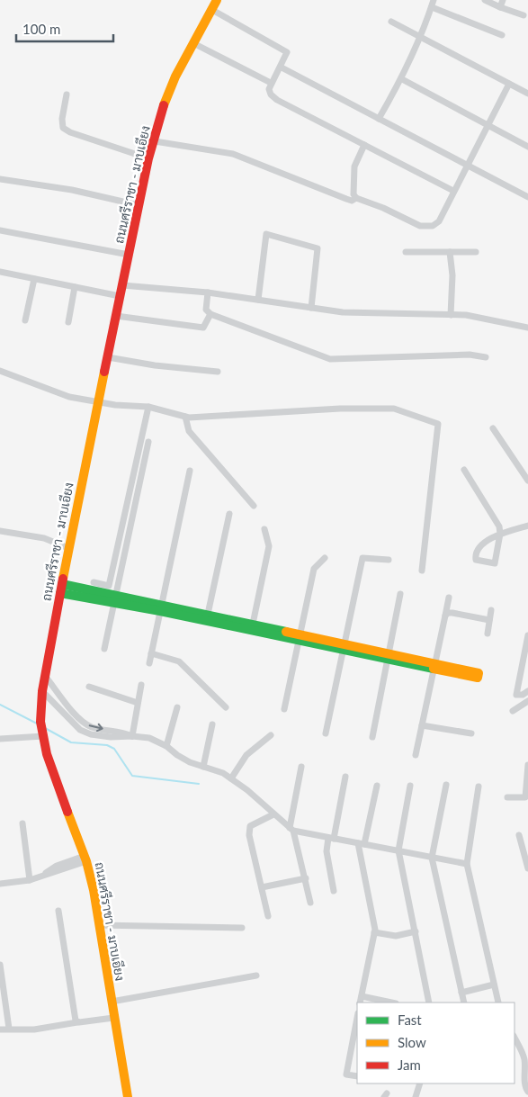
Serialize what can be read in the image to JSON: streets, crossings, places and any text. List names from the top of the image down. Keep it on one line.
{"streets":{"main road":["ถนนศรีราชา - มาบเอียง"]},"legend":["Fast","Slow","Jam"],"scale_bar":"100 m"}
